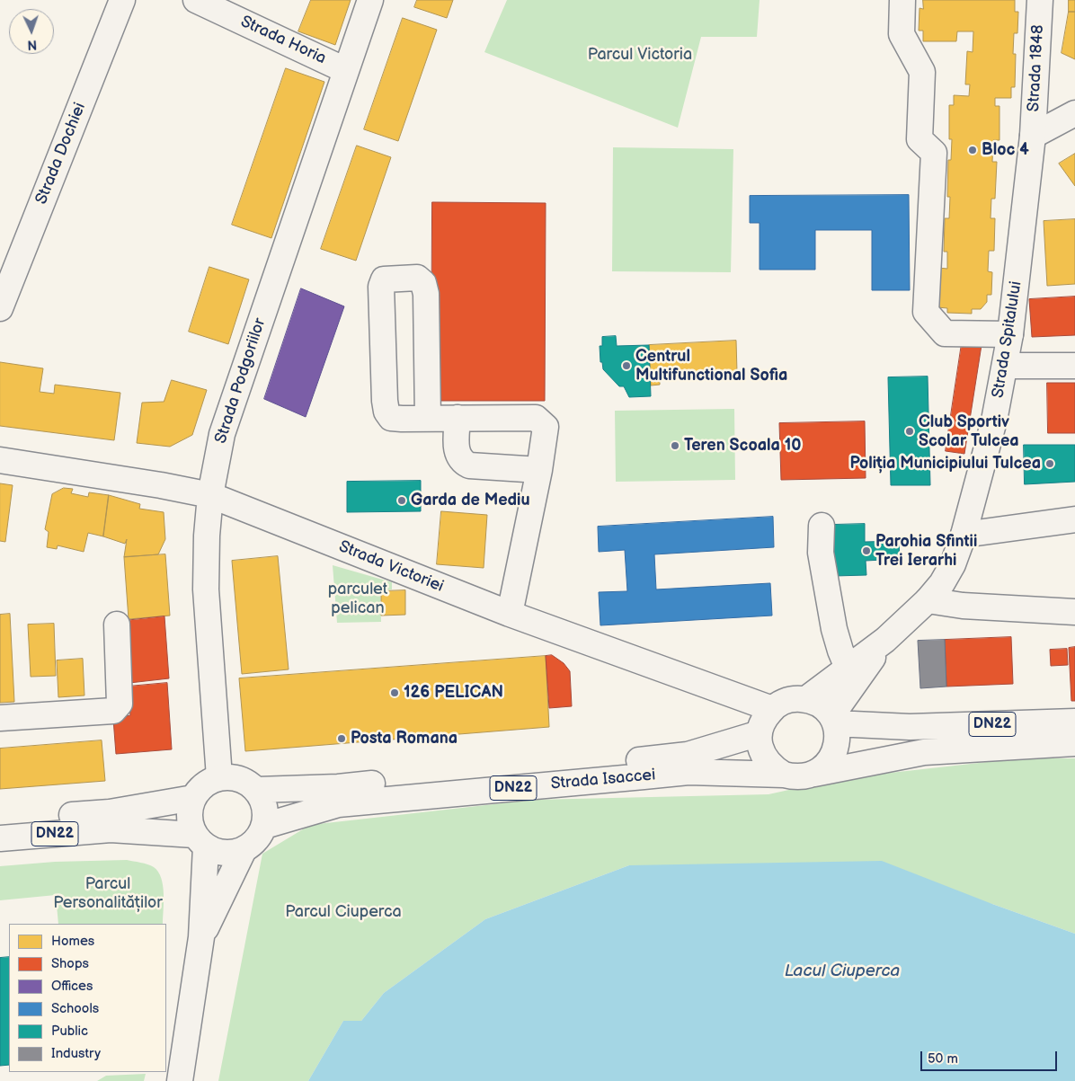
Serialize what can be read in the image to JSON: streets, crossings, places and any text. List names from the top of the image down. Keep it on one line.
{"streets":{"main road":["Strada Horia","Strada 1848","Strada Dochiei","Strada Spitalului","Strada Podgoriilor","Strada Victoriei","DN22","Strada Isaccei"]},"crossings":[["Strada Horia","Strada Podgoriilor"],["Strada 1848","Strada Spitalului"],["Strada Spitalului","Strada Victoriei"],["Strada Spitalului","DN22"],["Strada Spitalului","Strada Isaccei"],["Strada Podgoriilor","Strada Victoriei"],["Strada Podgoriilor","DN22"],["Strada Podgoriilor","Strada Isaccei"],["Strada Victoriei","DN22"],["Strada Victoriei","Strada Isaccei"],["DN22","Strada Isaccei"]],"water":["Lacul Ciuperca"],"parks":["Parcul Victoria","parculet pelican","Parcul Personalităților","Parcul Ciuperca"],"places":["Bloc 4","Centrul Multifunctional Sofia","Club Sportiv Scolar Tulcea","Teren Scoala 10","Poliția Municipiului Tulcea","Garda de Mediu","Parohia Sfintii Trei Ierarhi","126 PELICAN","Posta Romana"],"legend":["Homes","Shops","Offices","Schools","Public","Industry"],"scale_bar":"50 m","north":"bottom"}
